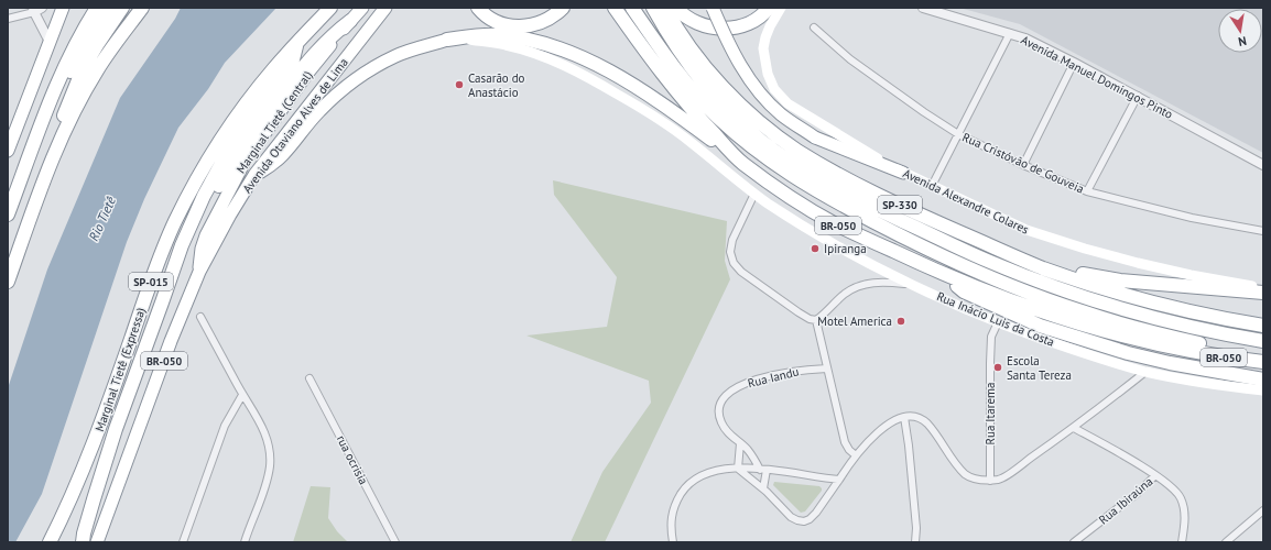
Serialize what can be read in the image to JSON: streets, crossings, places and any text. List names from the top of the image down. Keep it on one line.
{"streets":{"highway":["Marginal Tietê (Central)","Avenida Otaviano Alves de Lima","SP-330","BR-050","SP-015","Marginal Tietê (Expressa)"],"main road":["Avenida Alexandre Colares","Rua Inácio Luis da Costa"],"street":["Avenida Manuel Domingos Pinto","Rua Cristóvão de Gouveia","Rua Iandu","Rua Itarema","rua ocrisia","Rua Ibiraúna"]},"crossings":[["Marginal Tietê (Central)","Avenida Otaviano Alves de Lima"],["Rua Inácio Luis da Costa","Rua Itarema"]],"water":["Rio Tietê"],"places":["Casarão do Anastácio","Ipiranga","Motel America","Escola Santa Tereza"],"north":"bottom"}
